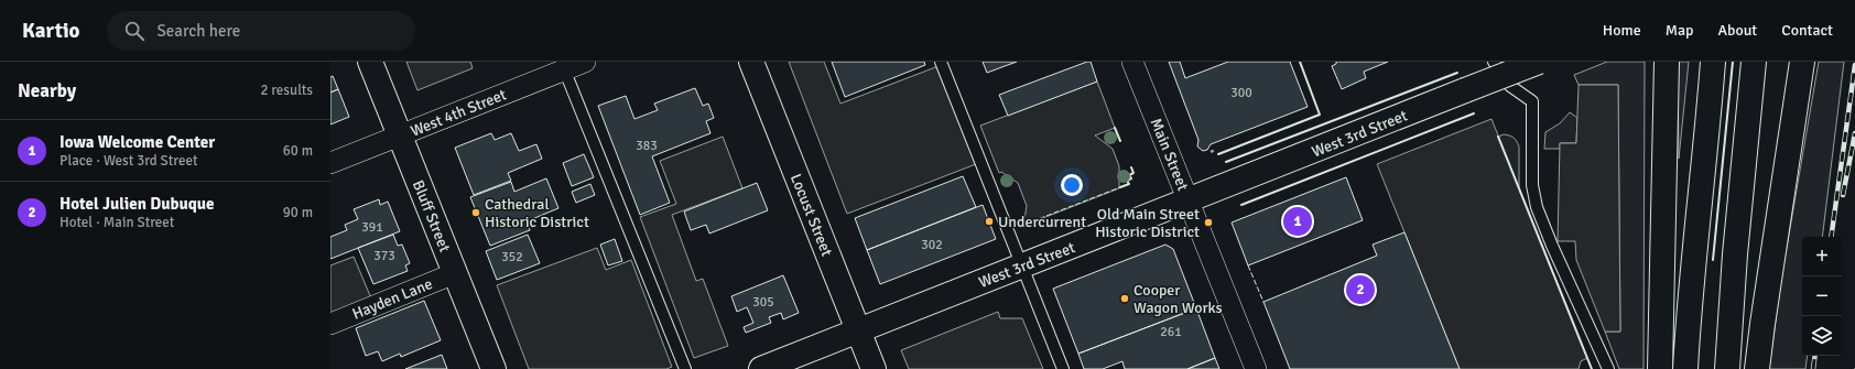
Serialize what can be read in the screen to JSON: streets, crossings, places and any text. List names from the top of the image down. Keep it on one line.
{"streets":{"main road":["West 3rd Street","Locust Street","Bluff Street"],"street":["West 4th Street","Main Street","Hayden Lane"]},"crossings":[["West 4th Street","Bluff Street"],["West 3rd Street","Main Street"],["West 3rd Street","Locust Street"],["Bluff Street","Hayden Lane"]],"places":["Cathedral Historic District","Undercurrent","Old Main Street Historic District","Cooper Wagon Works"],"house_numbers":["300","383","391","302","373","352","305","261"],"page":{"header":"Kartio","search":"Search here","nav":["Home","Map","About","Contact"],"heading":["Nearby","2 results"],"list":[{"mark":"1","name":"Iowa Welcome Center","note":"Place · West 3rd Street","value":"60 m"},{"mark":"2","name":"Hotel Julien Dubuque","note":"Hotel · Main Street","value":"90 m"}],"pins":["1","2"],"map_buttons":["+","−"]}}
